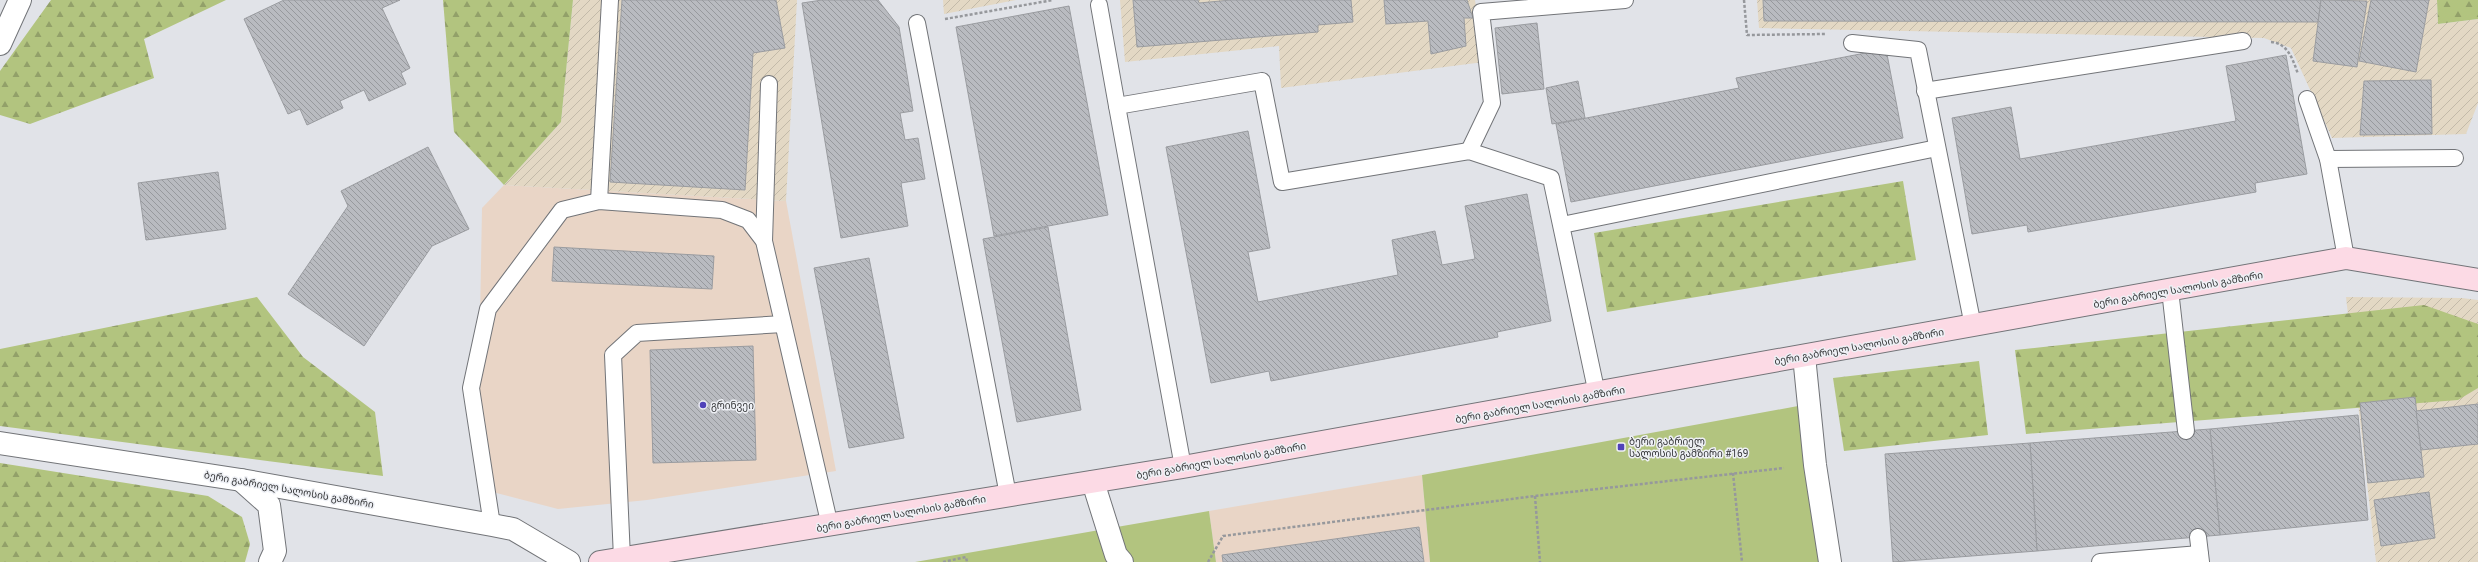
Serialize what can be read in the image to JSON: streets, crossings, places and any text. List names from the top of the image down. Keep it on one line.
{"streets":{"main road":["ბერი გაბრიელ სალოსის გამზირი"]},"places":{"other":["გრინვეი"],"transit":["ბერი გაბრიელ სალოსის გამზირი #169"]}}
